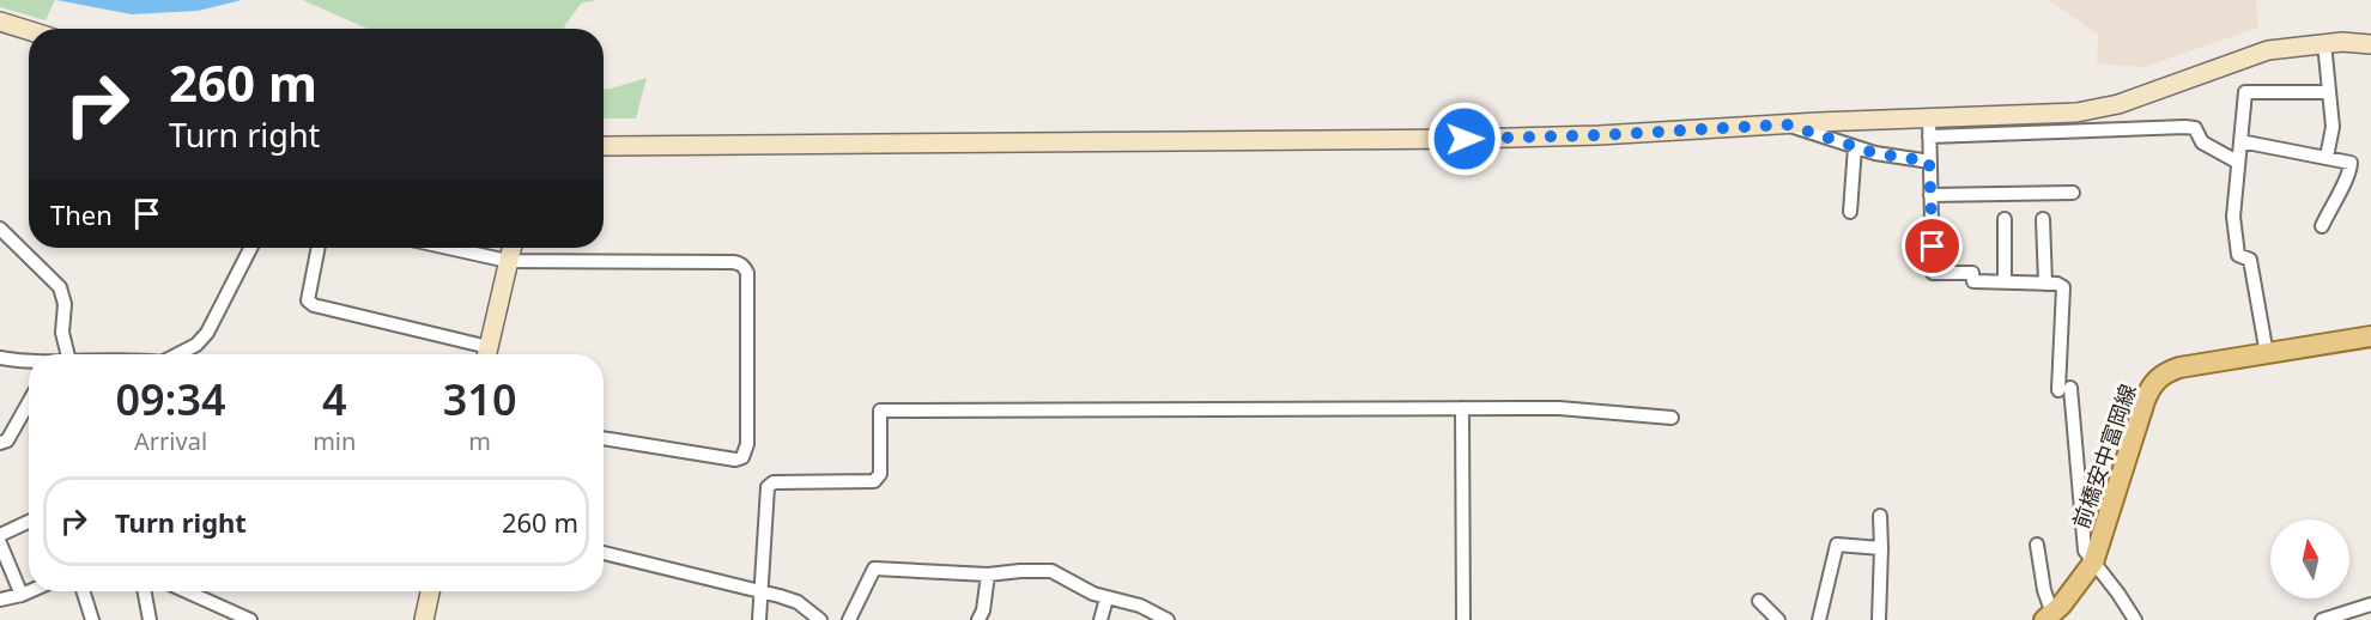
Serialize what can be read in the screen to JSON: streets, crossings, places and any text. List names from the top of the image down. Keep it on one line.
{"streets":{"main road":["前橋安中富岡線"]},"north":"top","page":{"turn":["260 m","Turn right"],"then":"Then","eta":["09:34","Arrival","4","min","310","m"],"list":[{"name":"Turn right","value":"260 m"}]}}
